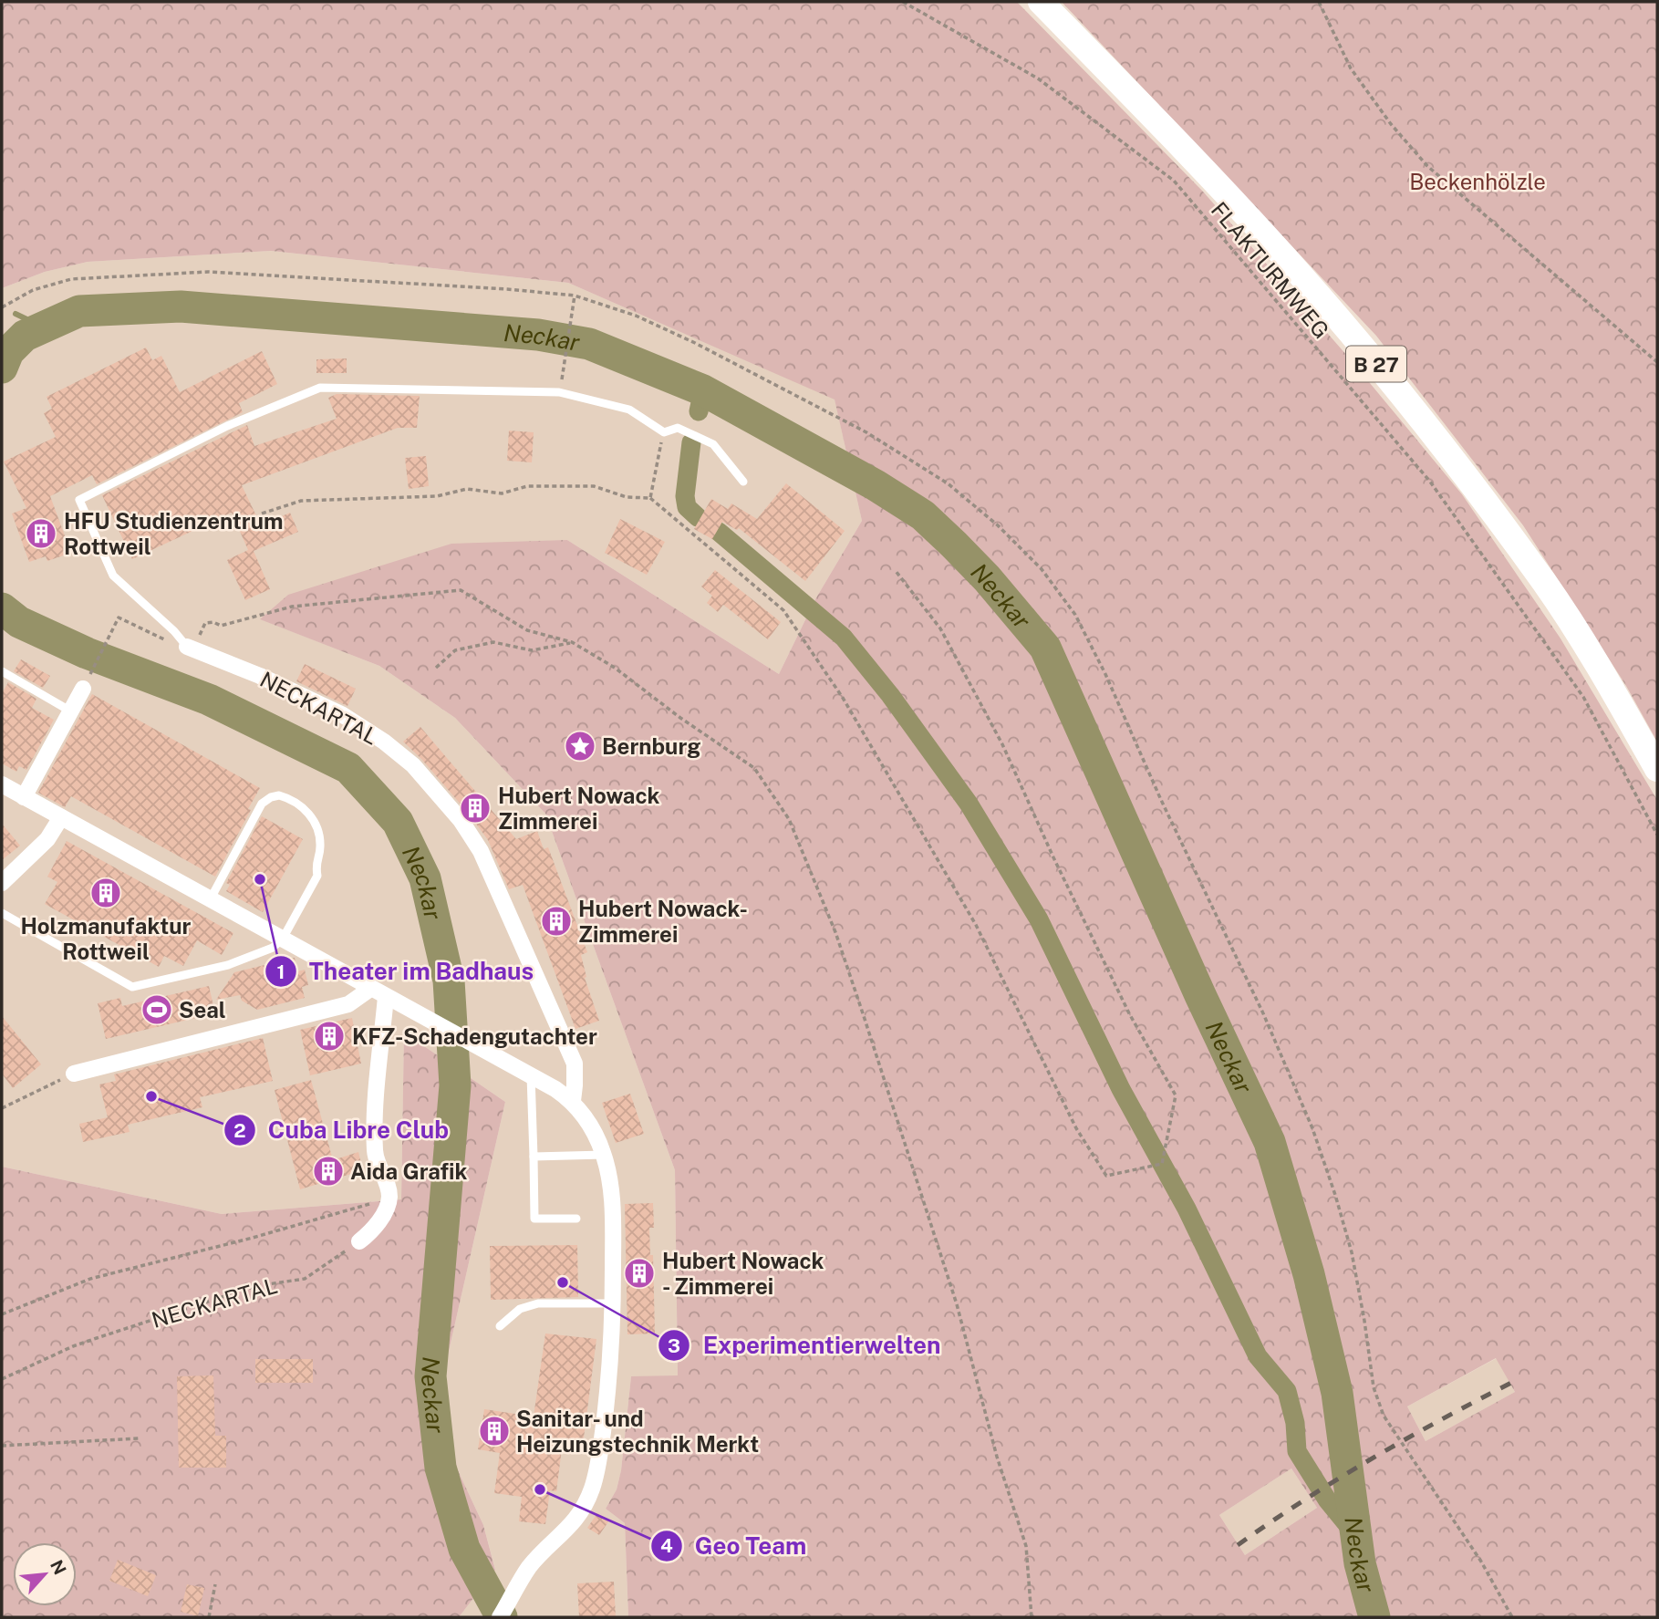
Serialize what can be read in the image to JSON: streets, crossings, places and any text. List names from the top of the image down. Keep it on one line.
{"streets":{"main road":["B 27"],"street":["NECKARTAL"],"path":["FLAKTURMWEG"]},"water":["Neckar"],"parks":["Beckenhölzle"],"places":{"building":["HFU Studienzentrum Rottweil","Hubert Nowack Zimmerei","Holzmanufaktur Rottweil","Hubert Nowack- Zimmerei","KFZ-Schadengutachter","Aida Grafik","Hubert Nowack - Zimmerei","Sanitar- und Heizungstechnik Merkt"],"place":["Bernburg"],"other":["Theater im Badhaus","Cuba Libre Club","Experimentierwelten","Geo Team"],"sports":["Seal"]},"north":"top right"}
